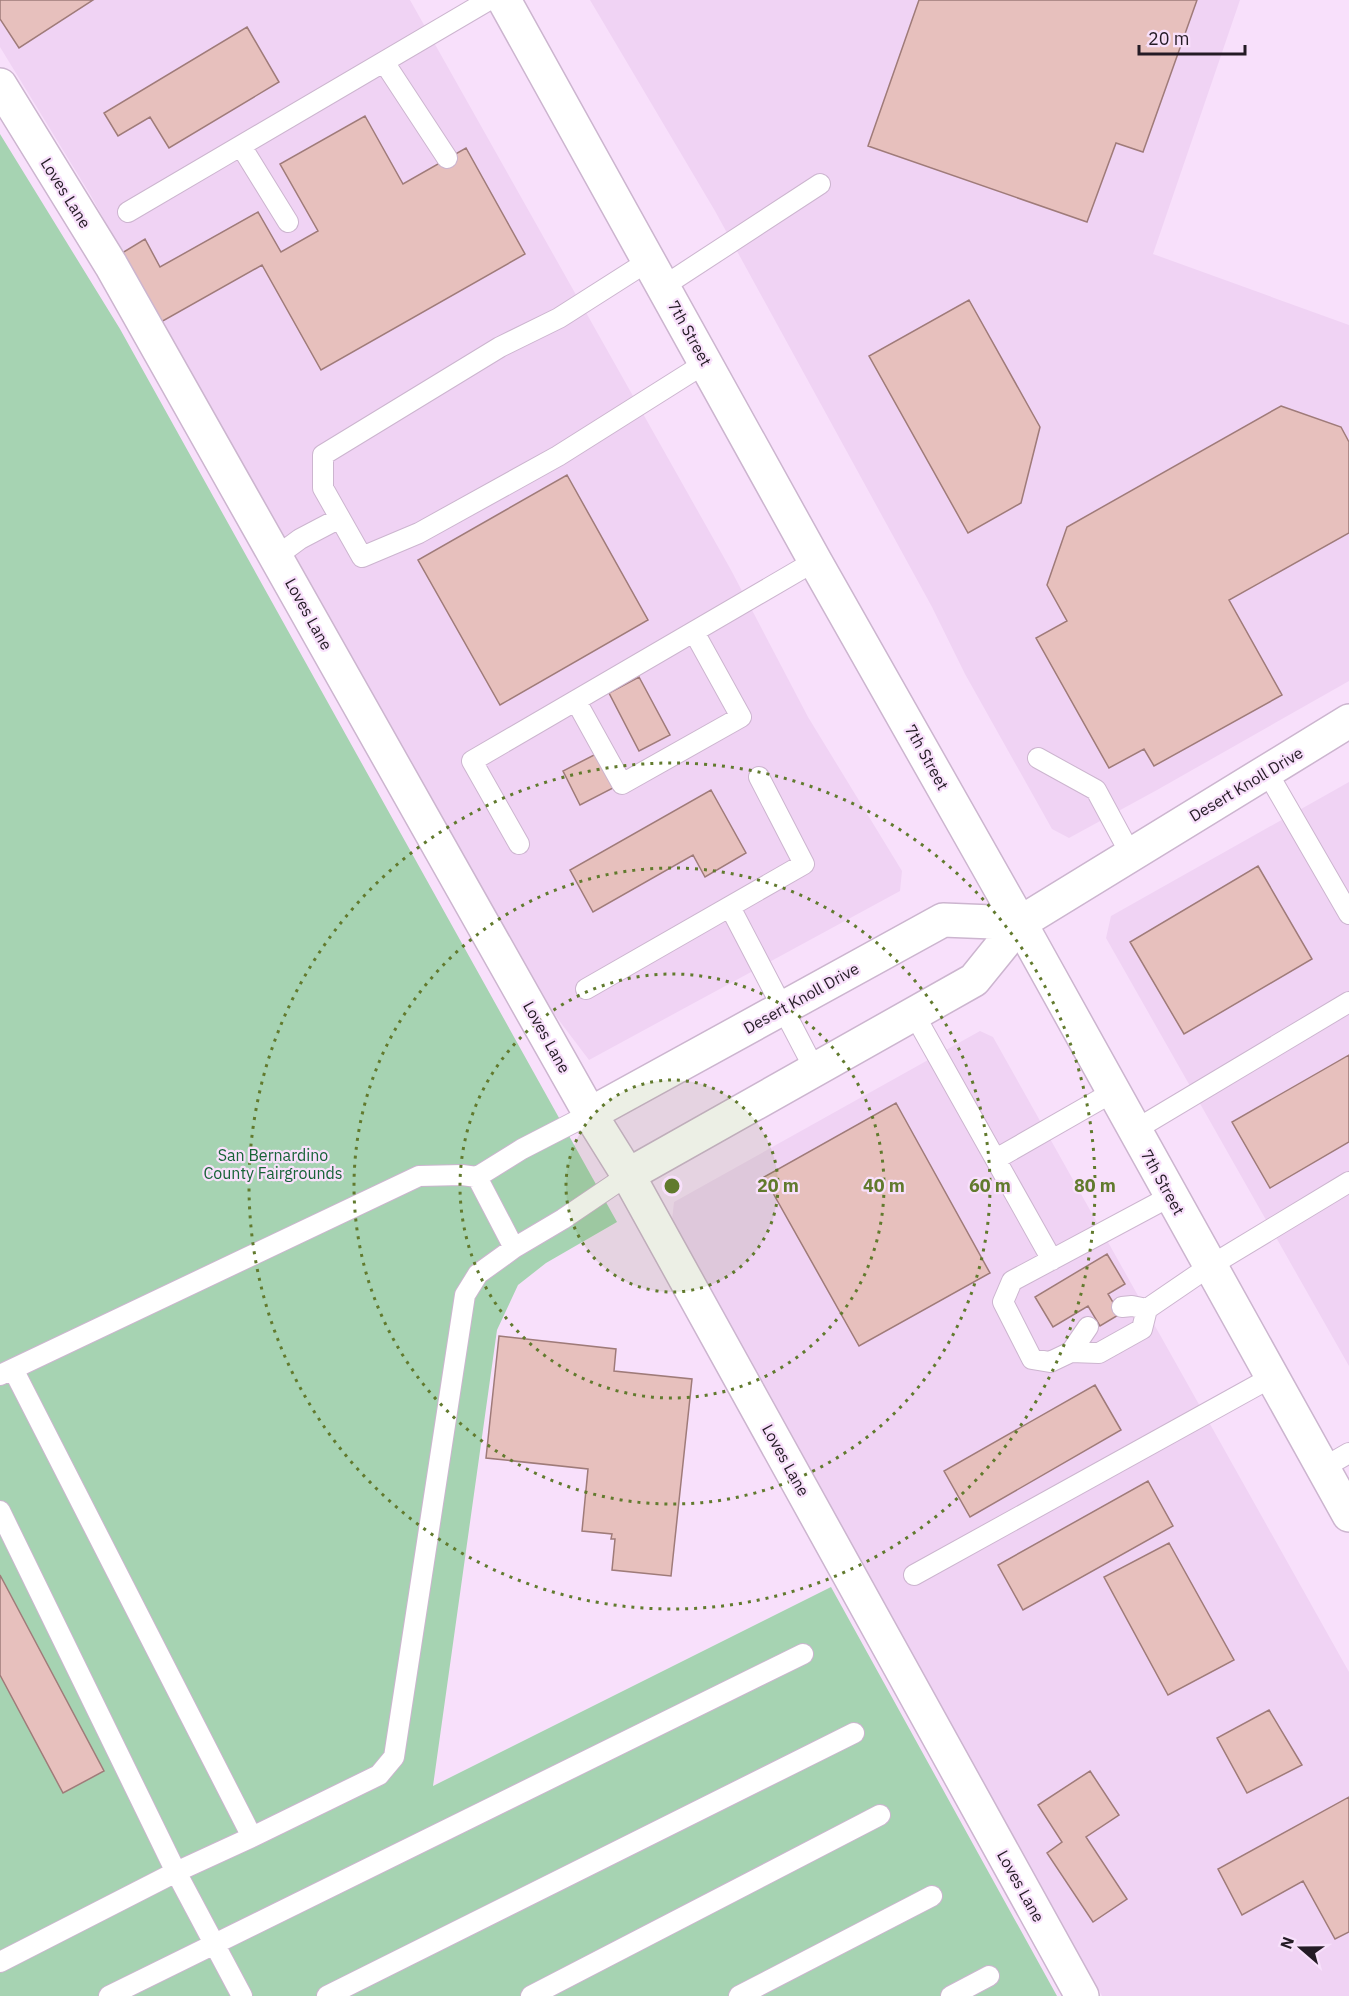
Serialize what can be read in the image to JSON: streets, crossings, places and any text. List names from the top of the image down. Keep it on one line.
{"streets":{"street":["Loves Lane","7th Street","Desert Knoll Drive"]},"crossings":[["Loves Lane","Desert Knoll Drive"],["7th Street","Desert Knoll Drive"]],"parks":["San Bernardino County Fairgrounds"],"scale_bar":"20 m","north":"left","rings":["20 m","40 m","60 m","80 m"]}
